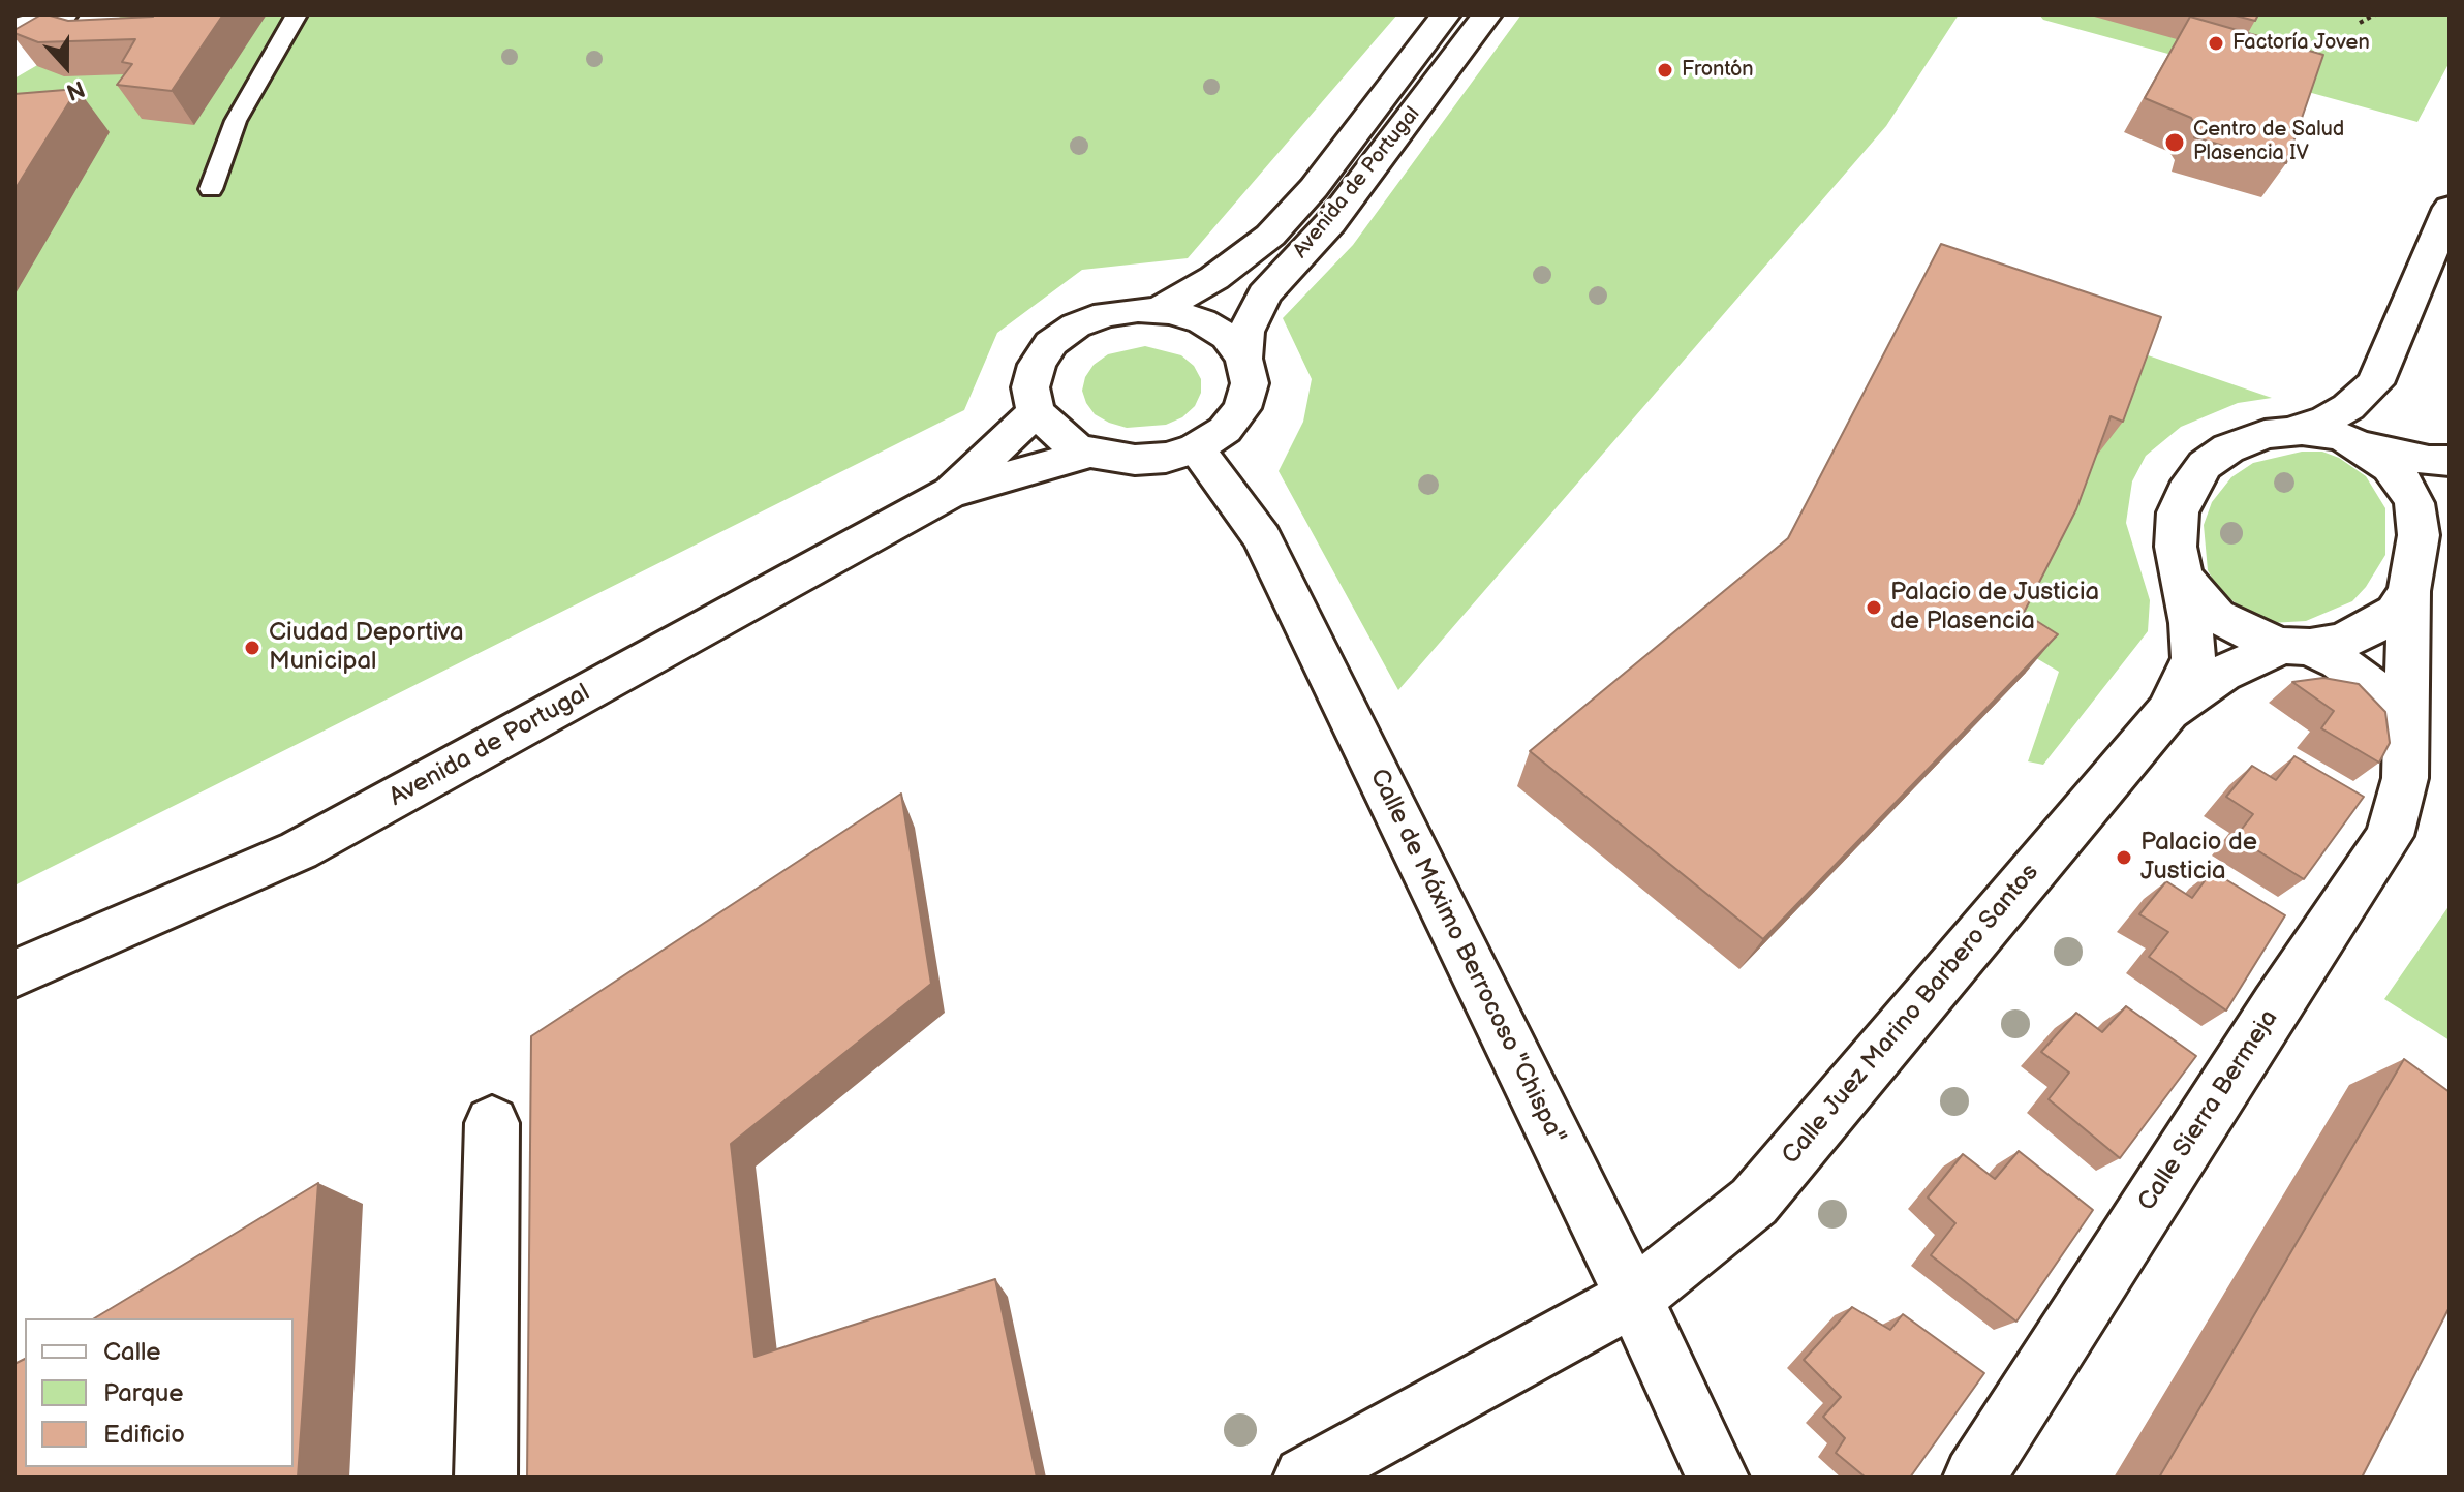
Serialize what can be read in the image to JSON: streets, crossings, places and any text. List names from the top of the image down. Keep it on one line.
{"streets":{"street":["Avenida de Portugal","Calle de Máximo Berrocoso \"Chispa\"","Calle Juez Marino Barbero Santos","Calle Sierra Bermeja"]},"crossings":[["Avenida de Portugal","Calle de Máximo Berrocoso \"Chispa\""],["Calle de Máximo Berrocoso \"Chispa\"","Calle Juez Marino Barbero Santos"],["Calle Juez Marino Barbero Santos","Calle Sierra Bermeja"]],"places":["Factoría Joven","Frontón","Centro de Salud Plasencia IV","Palacio de Justicia de Plasencia","Ciudad Deportiva Municipal","Palacio de Justicia"],"legend":["Calle","Parque","Edificio"],"north":"bottom"}
